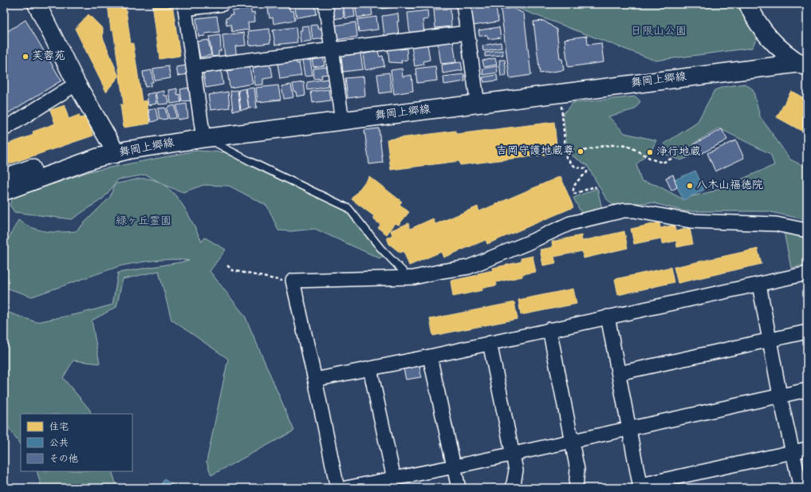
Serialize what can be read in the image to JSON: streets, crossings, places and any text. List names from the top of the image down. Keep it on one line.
{"streets":{"street":["舞岡上郷線"]},"parks":["日限山公園","緑ヶ丘霊園"],"places":["芙蓉苑","吉岡守護地蔵尊","浄行地蔵","八木山福徳院"],"legend":["住宅","公共","その他"]}
